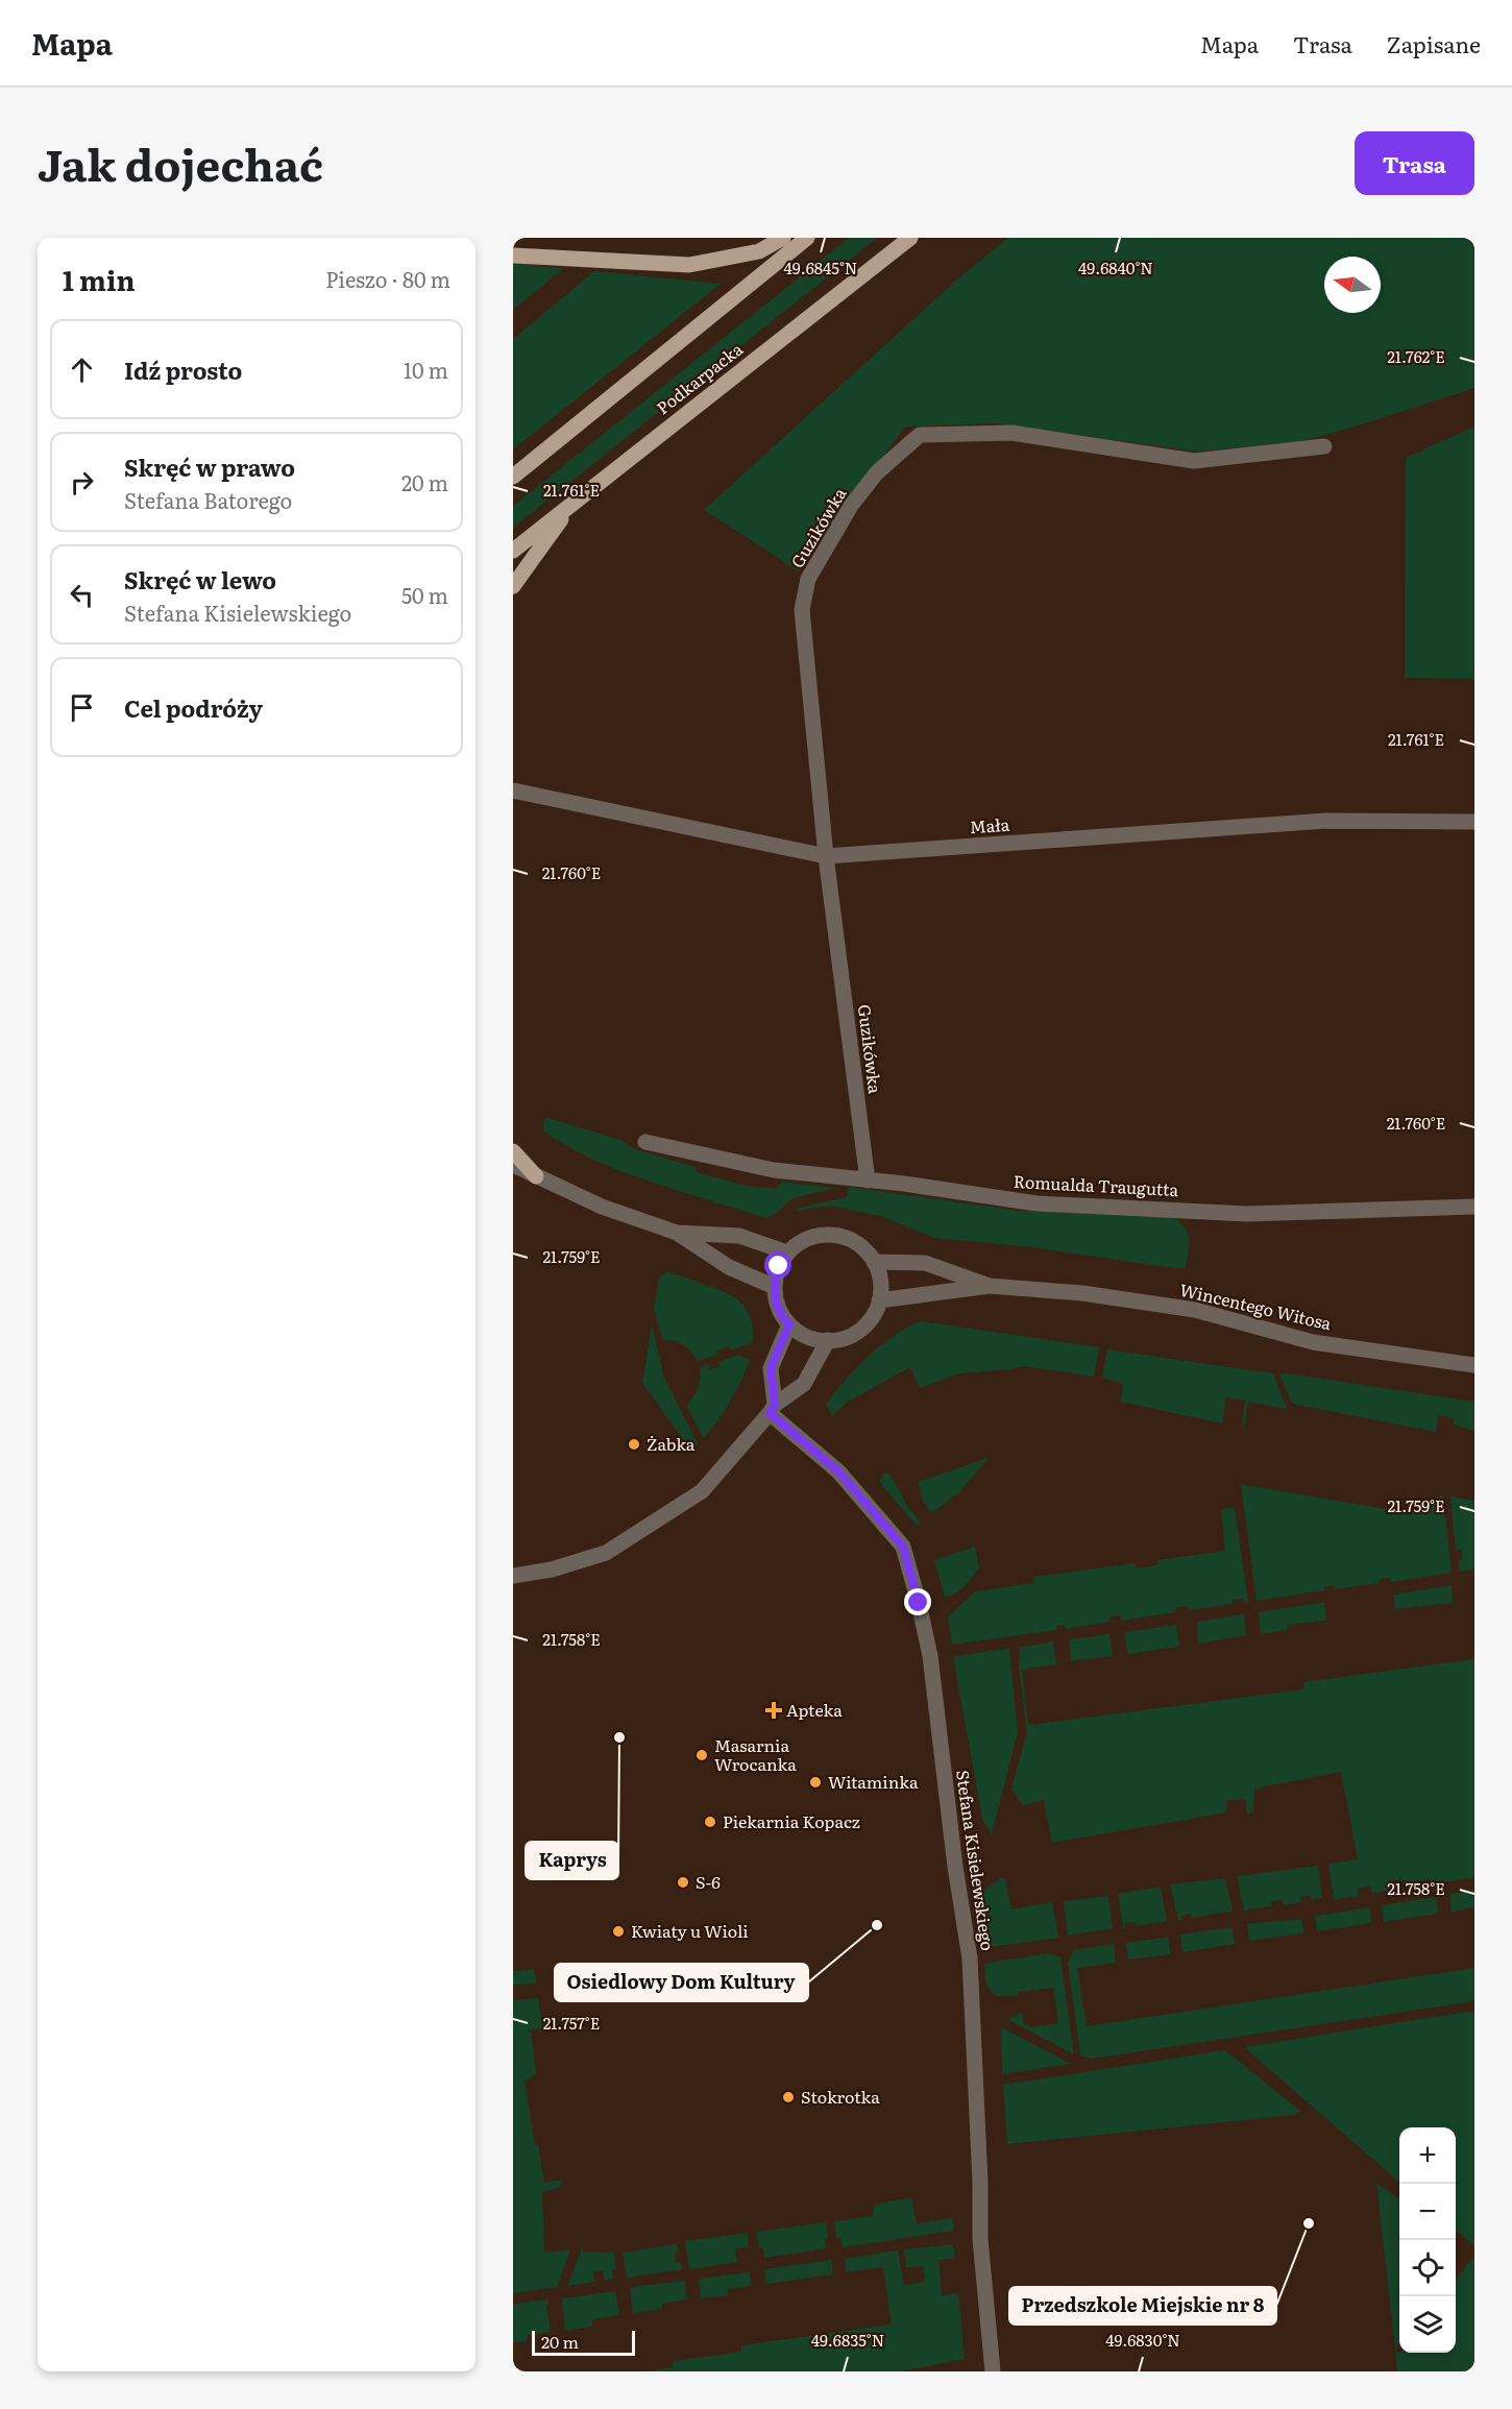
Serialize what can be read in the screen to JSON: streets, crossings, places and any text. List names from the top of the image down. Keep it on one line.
{"streets":{"main road":["Podkarpacka"],"street":["Guzikówka","Mała","Romualda Traugutta","Wincentego Witosa","Stefana Kisielewskiego"]},"crossings":[["Guzikówka","Mała"],["Guzikówka","Romualda Traugutta"]],"places":{"other":["Żabka","Kaprys","Masarnia Wrocanka","Witaminka","Piekarnia Kopacz","S-6","Osiedlowy Dom Kultury","Kwiaty u Wioli","Stokrotka","Przedszkole Miejskie nr 8"],"health":["Apteka"]},"scale_bar":"20 m","north":"left","page":{"header":"Mapa","nav":["Mapa","Trasa","Zapisane"],"title":"Jak dojechać","buttons":"Trasa","heading":["1 min","Pieszo · 80 m"],"list":[["Idź prosto","10 m"],["Skręć w prawo","Stefana Batorego","20 m"],["Skręć w lewo","Stefana Kisielewskiego","50 m"],"Cel podróży"],"map_buttons":["+","−"],"scale":"20 m"},"coordinates":["49.6845°N","49.6840°N","21.762°E","21.761°E","21.760°E","21.759°E","21.758°E","21.757°E","49.6835°N","49.6830°N"]}
